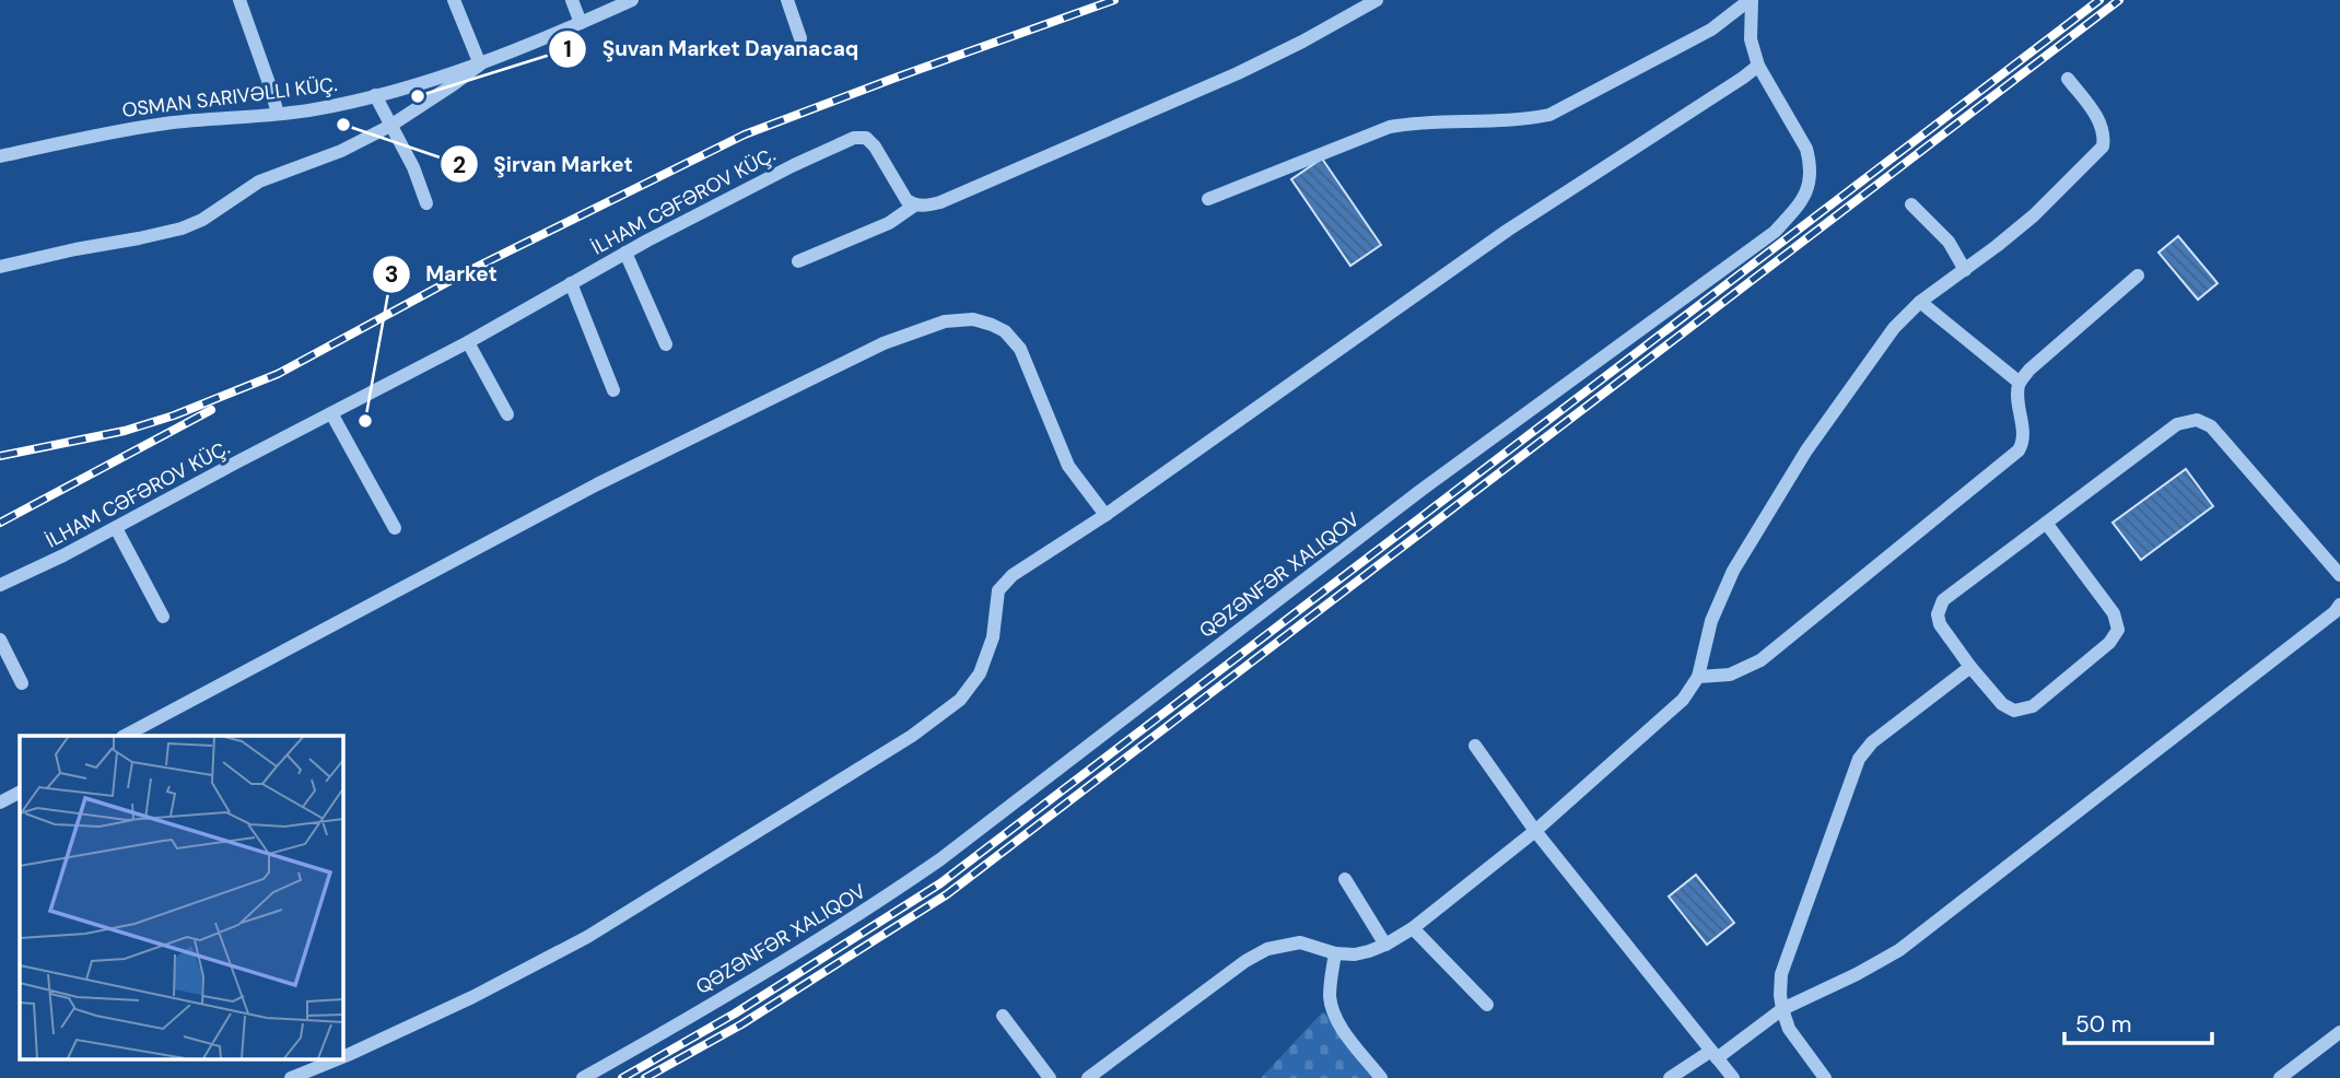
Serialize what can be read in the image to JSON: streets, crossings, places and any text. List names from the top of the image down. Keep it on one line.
{"streets":{"street":["İLHAM CƏFƏROV KÜÇ."]},"places":["Şuvan Market Dayanacaq","Şirvan Market","Market"],"scale_bar":"50 m"}
